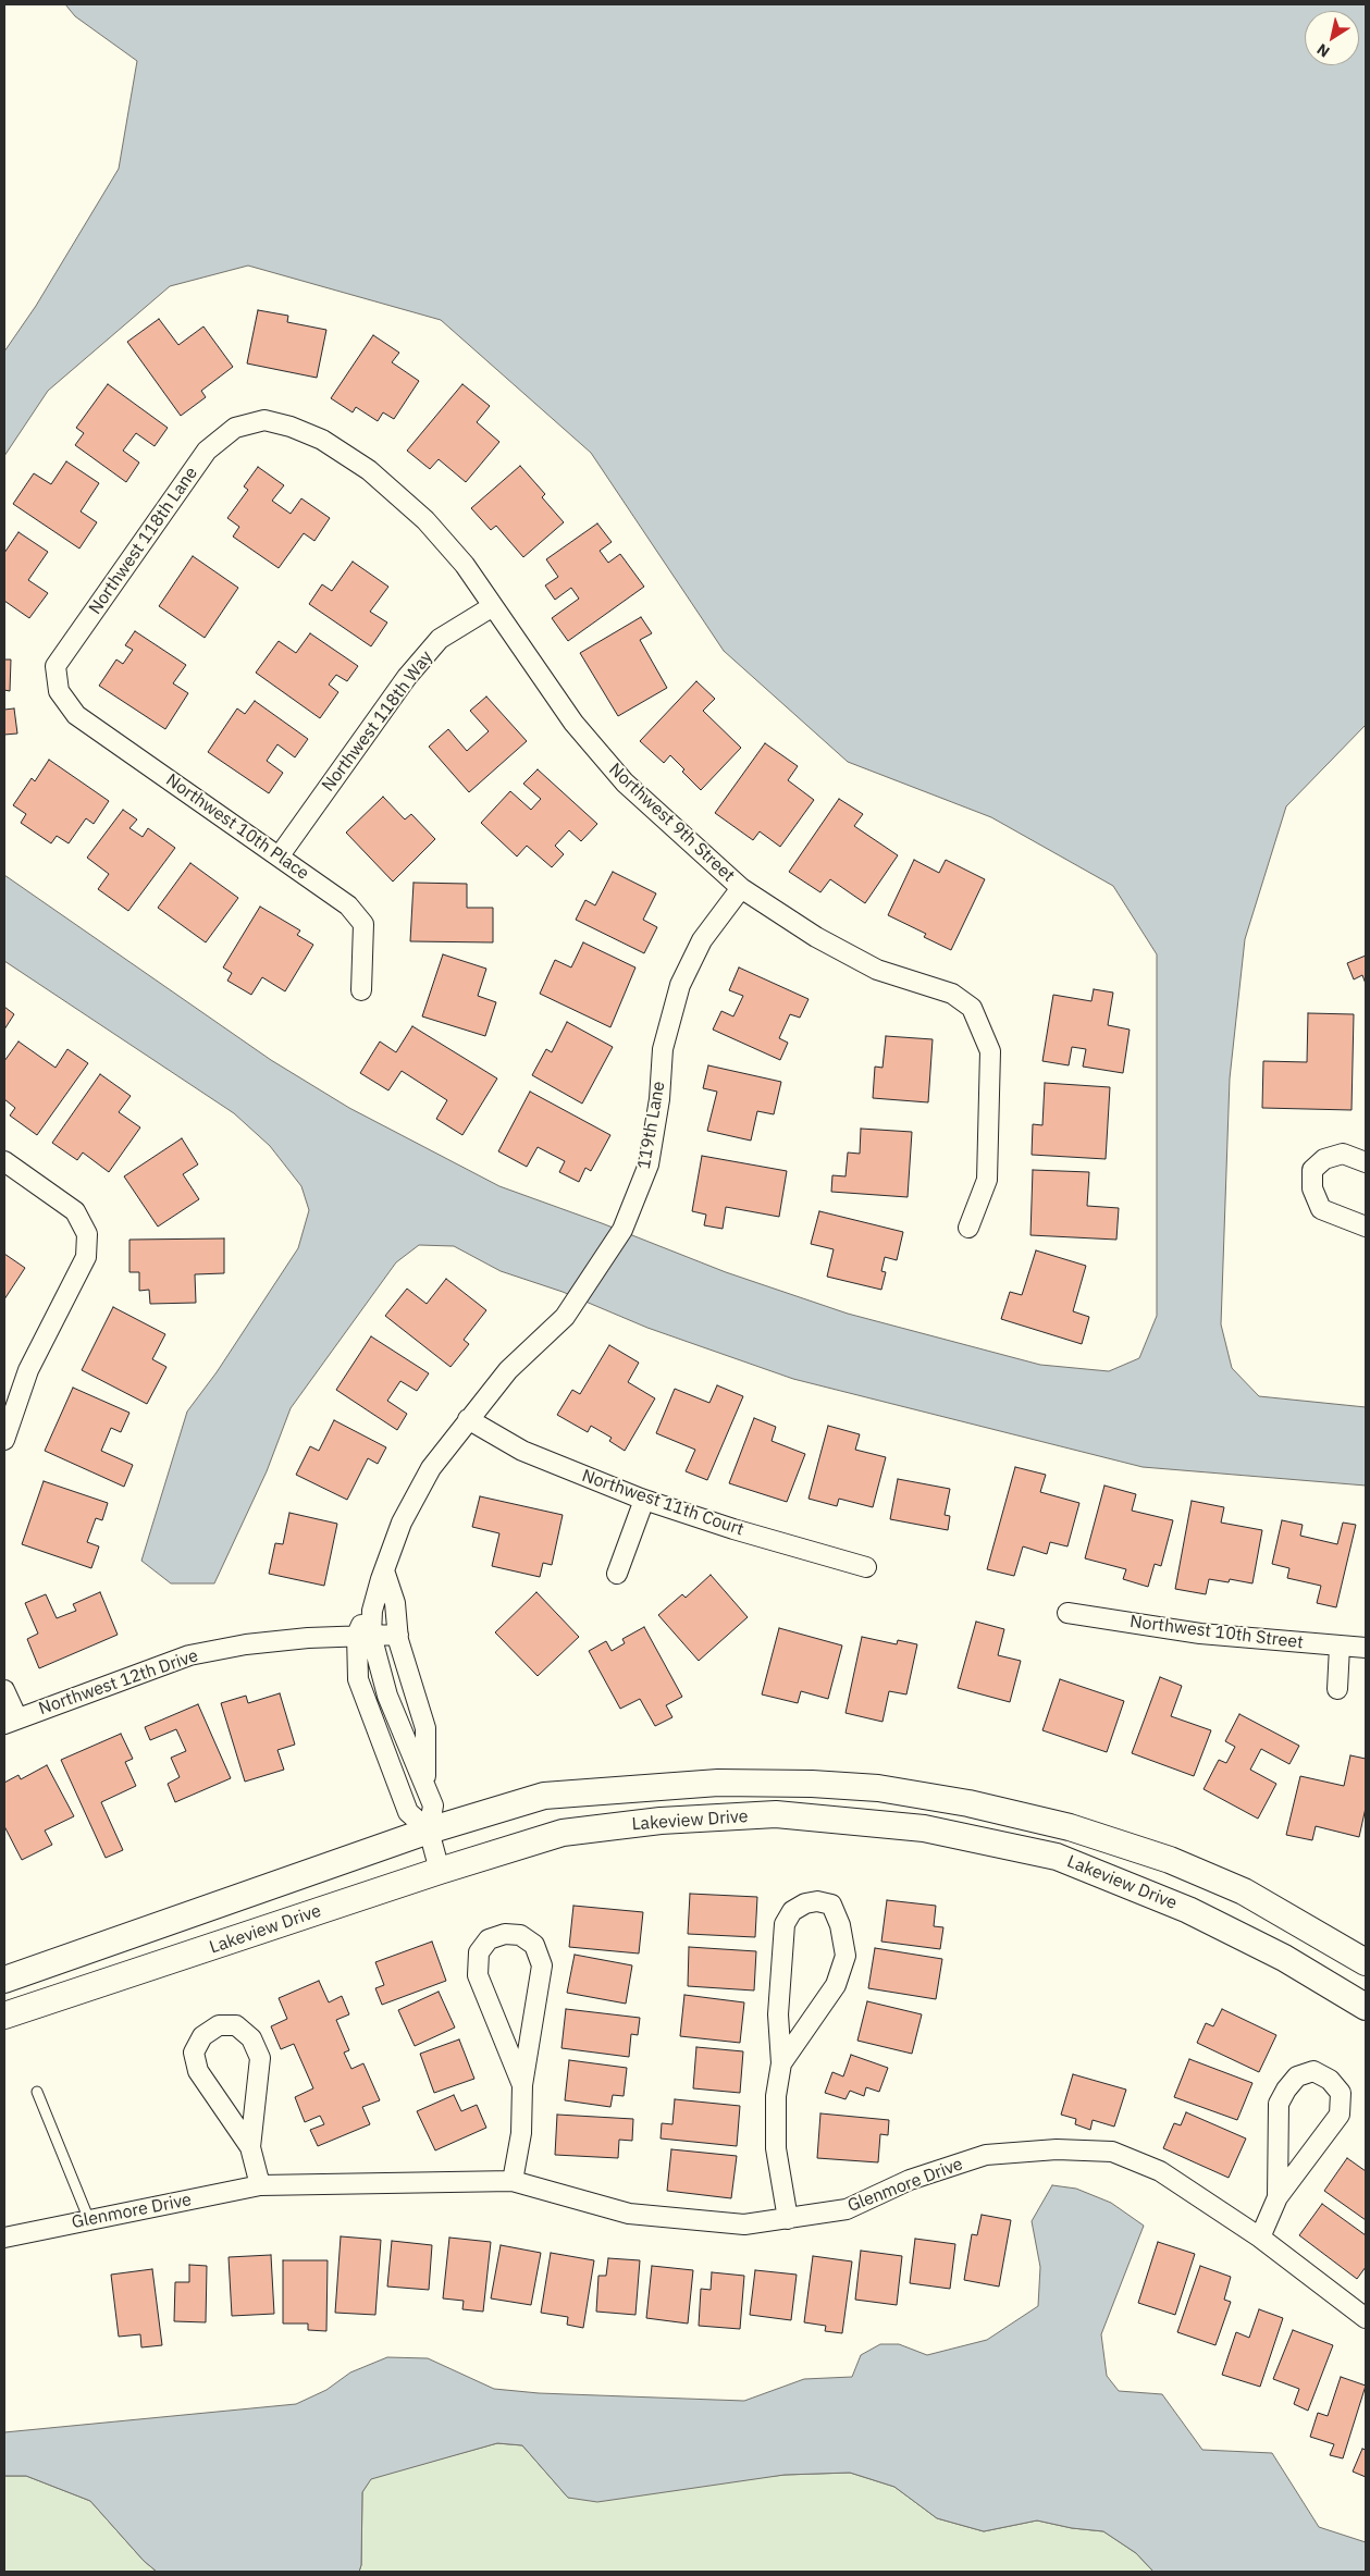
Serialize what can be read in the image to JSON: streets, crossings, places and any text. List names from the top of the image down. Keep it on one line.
{"streets":{"street":["Northwest 118th Lane","Northwest 118th Way","Northwest 9th Street","Northwest 10th Place","119th Lane","Northwest 11th Court","Northwest 10th Street","Northwest 12th Drive","Lakeview Drive","Glenmore Drive"]},"crossings":[["Northwest 118th Lane","Northwest 9th Street"],["Northwest 118th Lane","Northwest 10th Place"],["Northwest 118th Way","Northwest 9th Street"],["Northwest 118th Way","Northwest 10th Place"],["Northwest 9th Street","119th Lane"],["119th Lane","Northwest 11th Court"],["119th Lane","Northwest 12th Drive"]],"north":"bottom left"}
